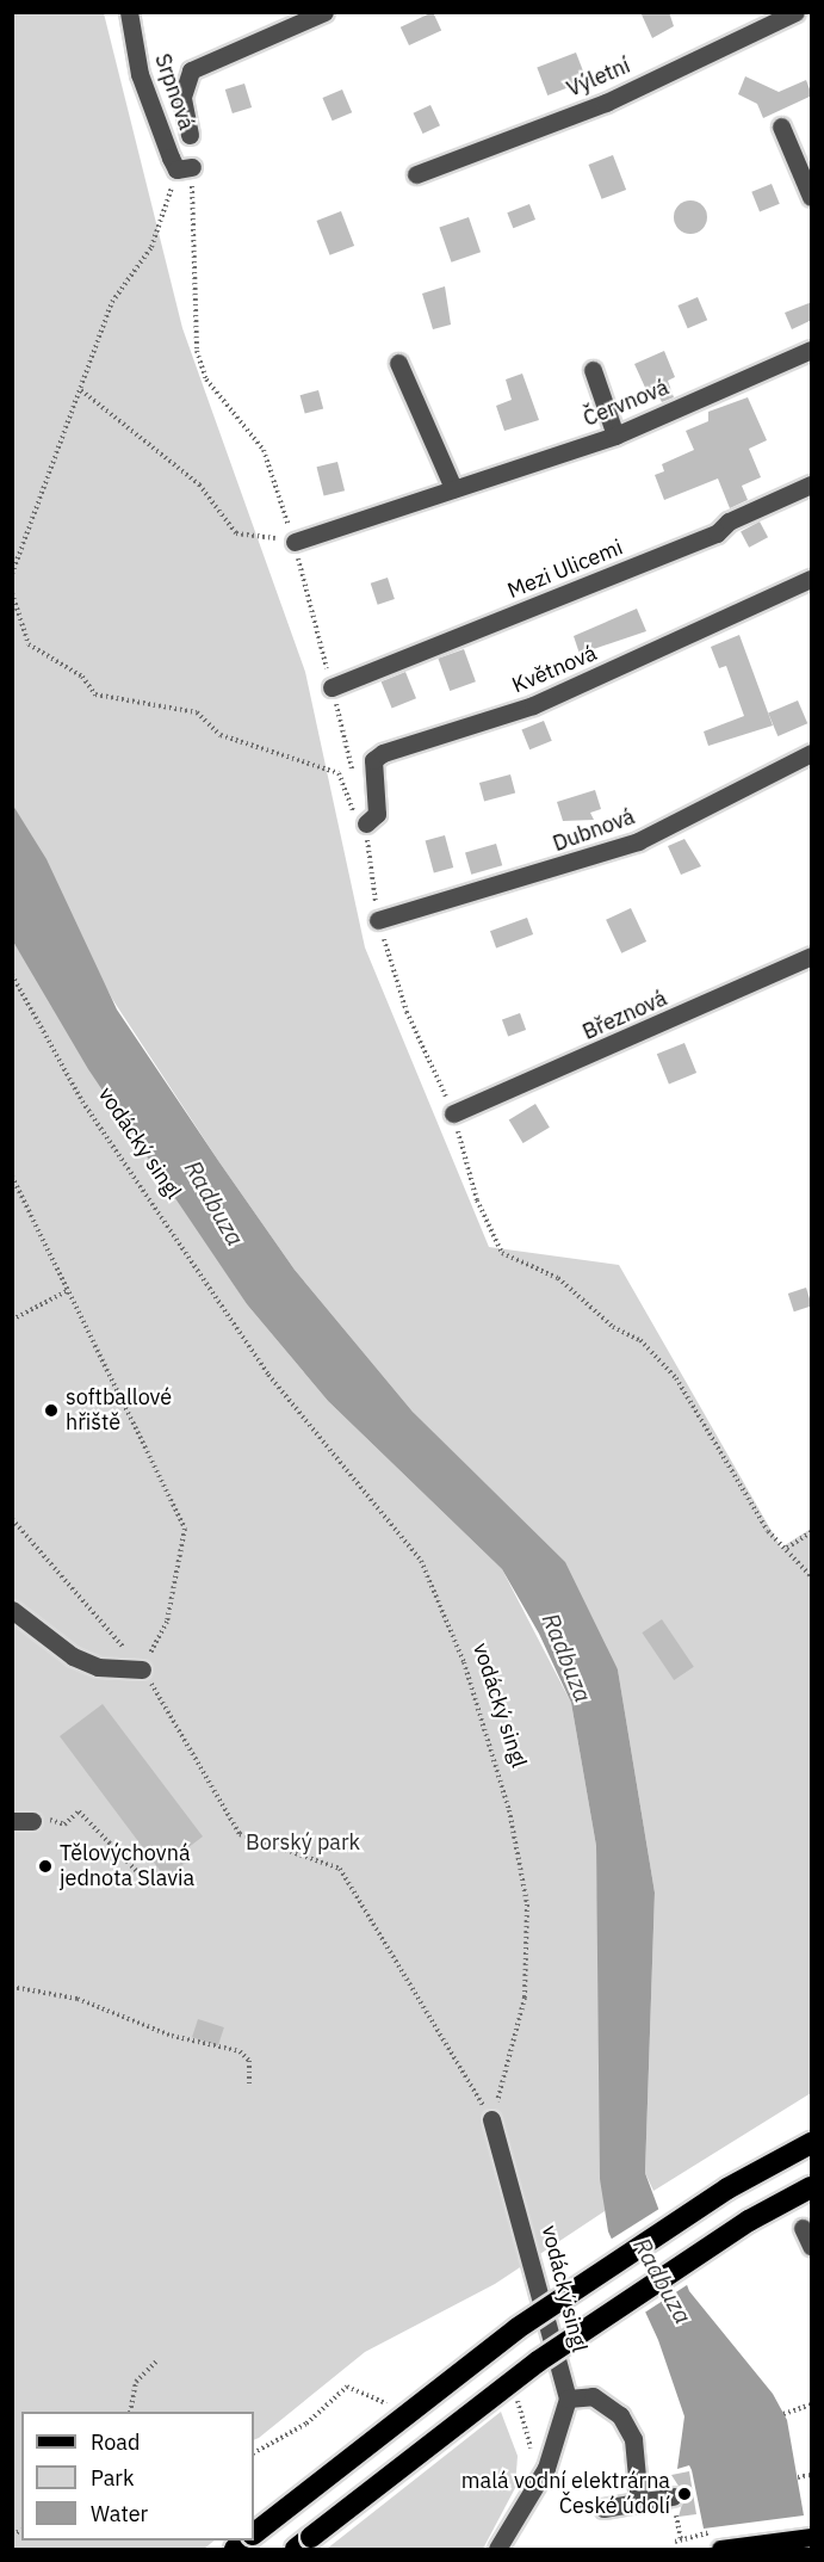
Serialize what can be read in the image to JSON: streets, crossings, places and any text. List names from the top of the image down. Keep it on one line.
{"streets":{"street":["Výletní","Srpnová","Červnová","Mezi Ulicemi","Květnová","Dubnová","Březnová","vodácký singl"]},"water":["Radbuza"],"parks":["Borský park"],"places":["softballové hřiště","Tělovýchovná jednota Slavia","malá vodní elektrárna České údolí"],"legend":["Road","Park","Water"]}
